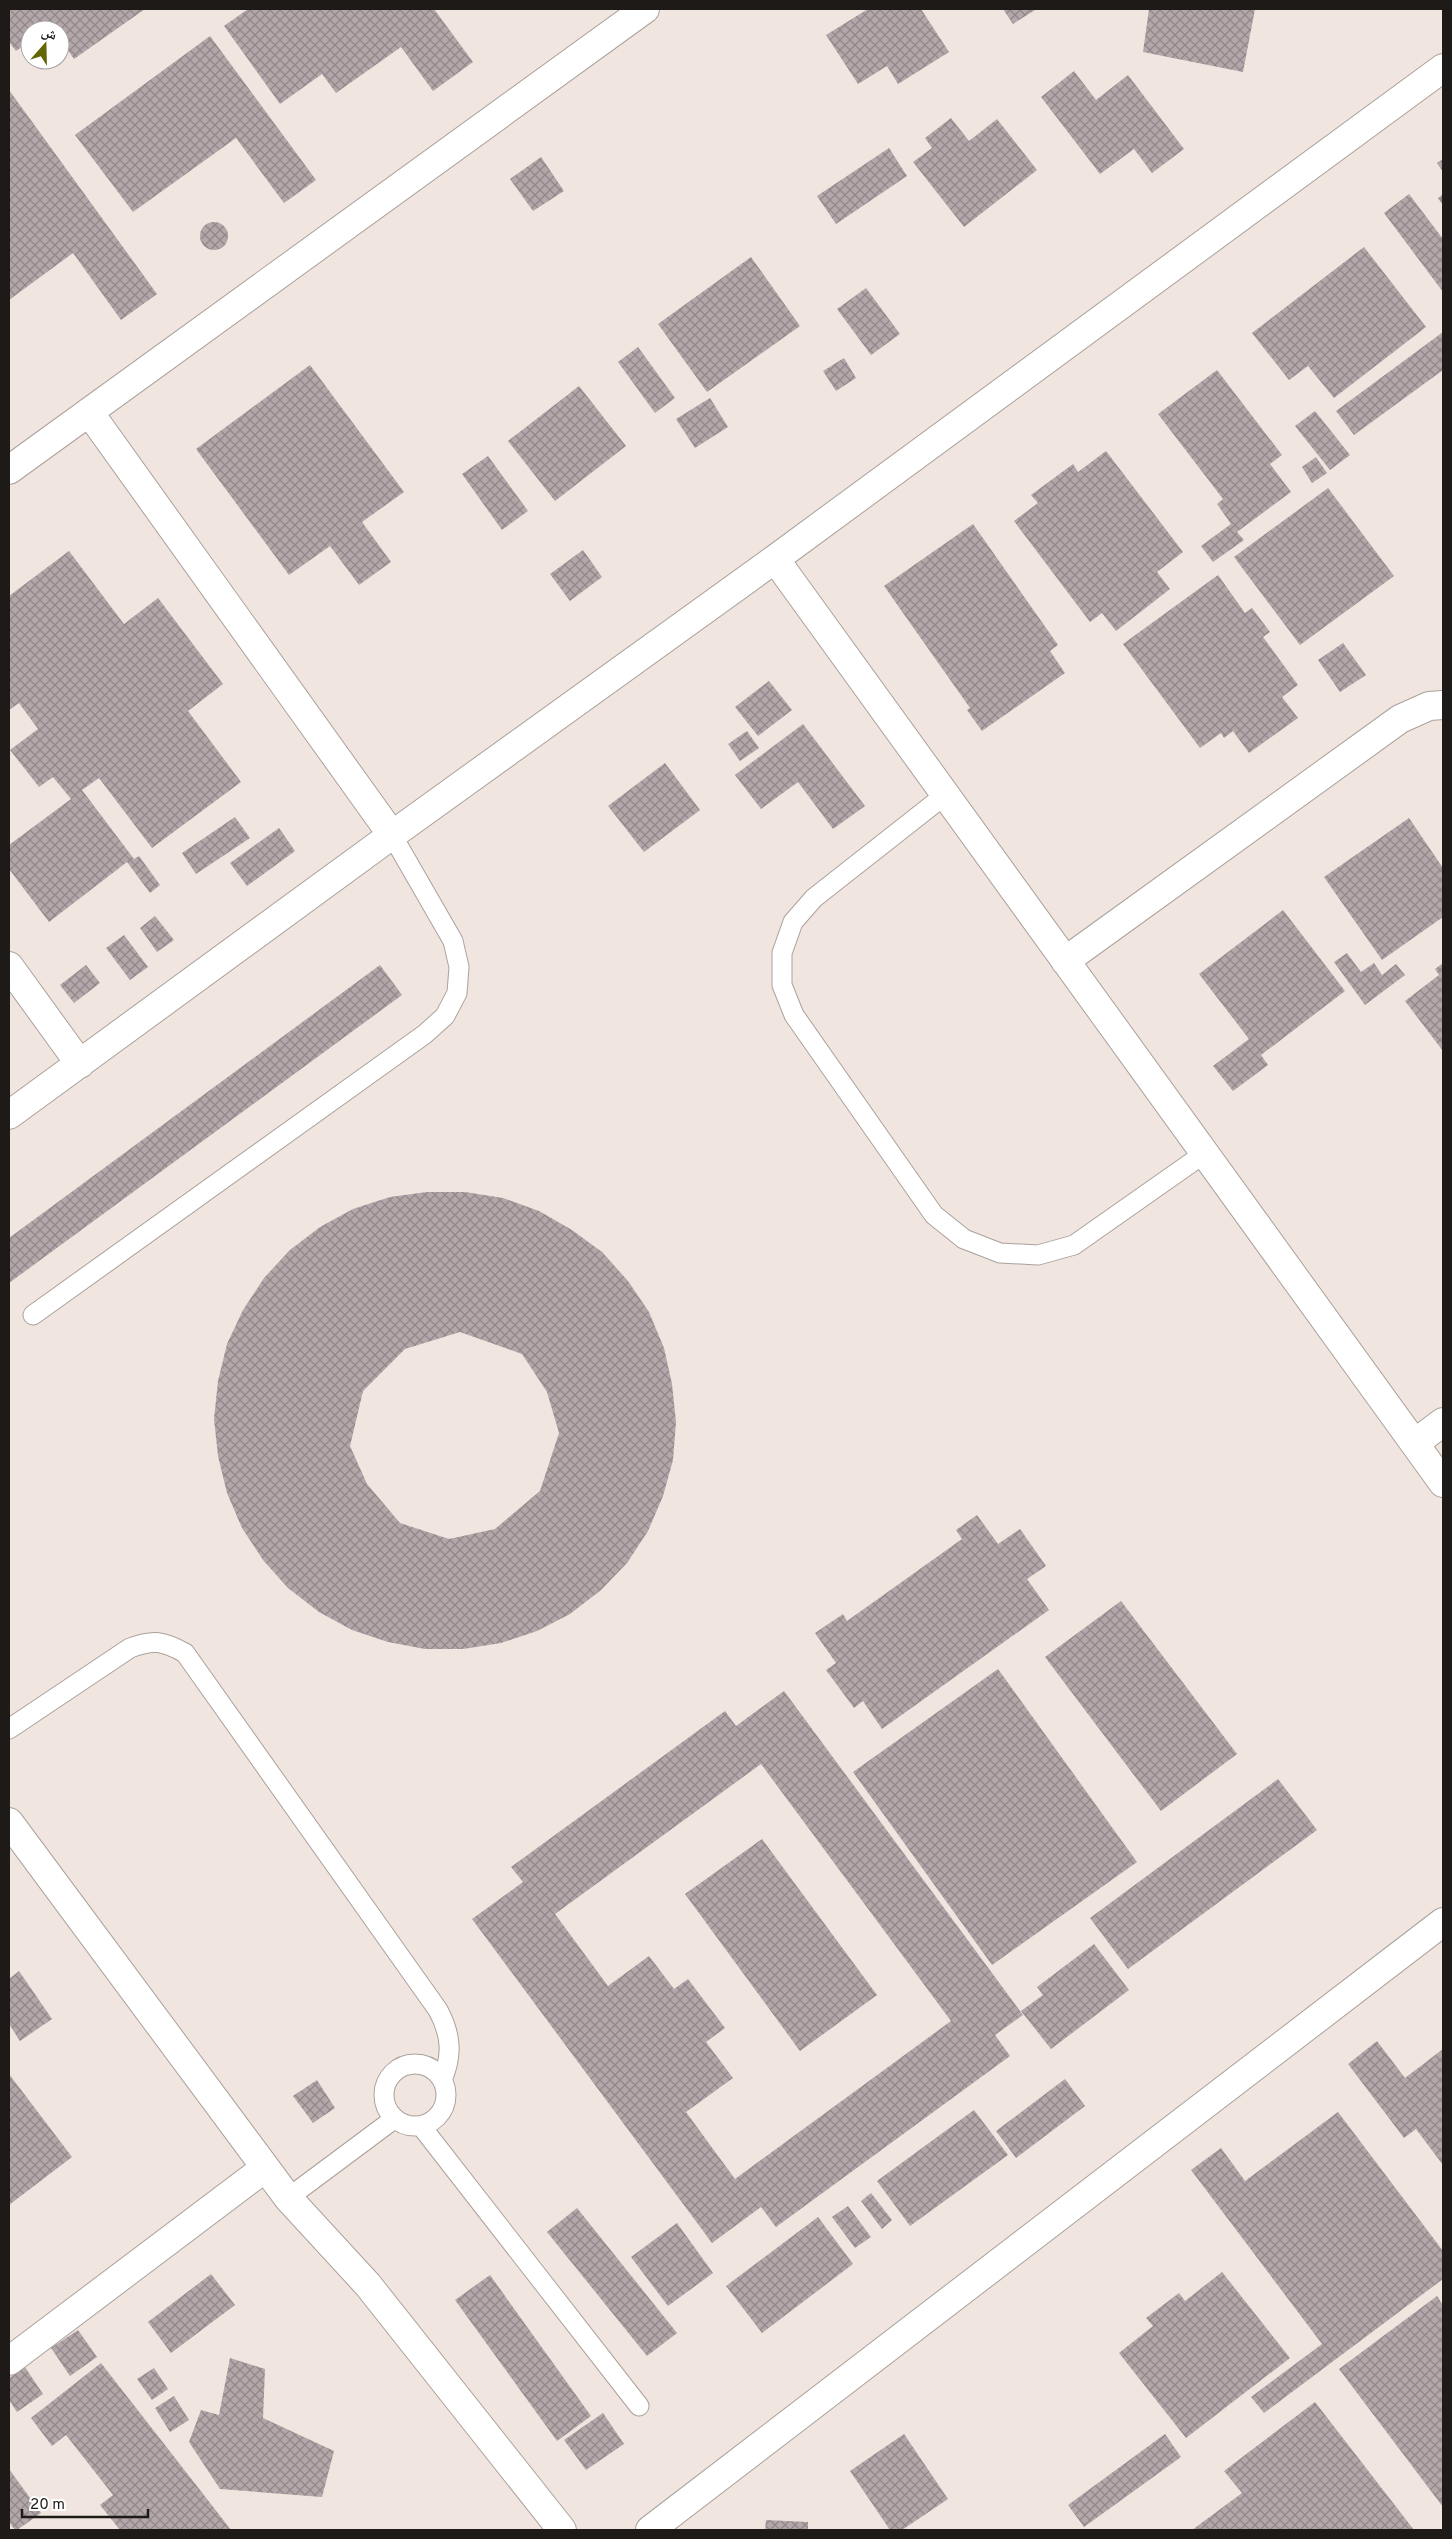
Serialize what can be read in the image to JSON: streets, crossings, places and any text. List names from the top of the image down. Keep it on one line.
{"scale_bar":"20 m","north":"top"}
